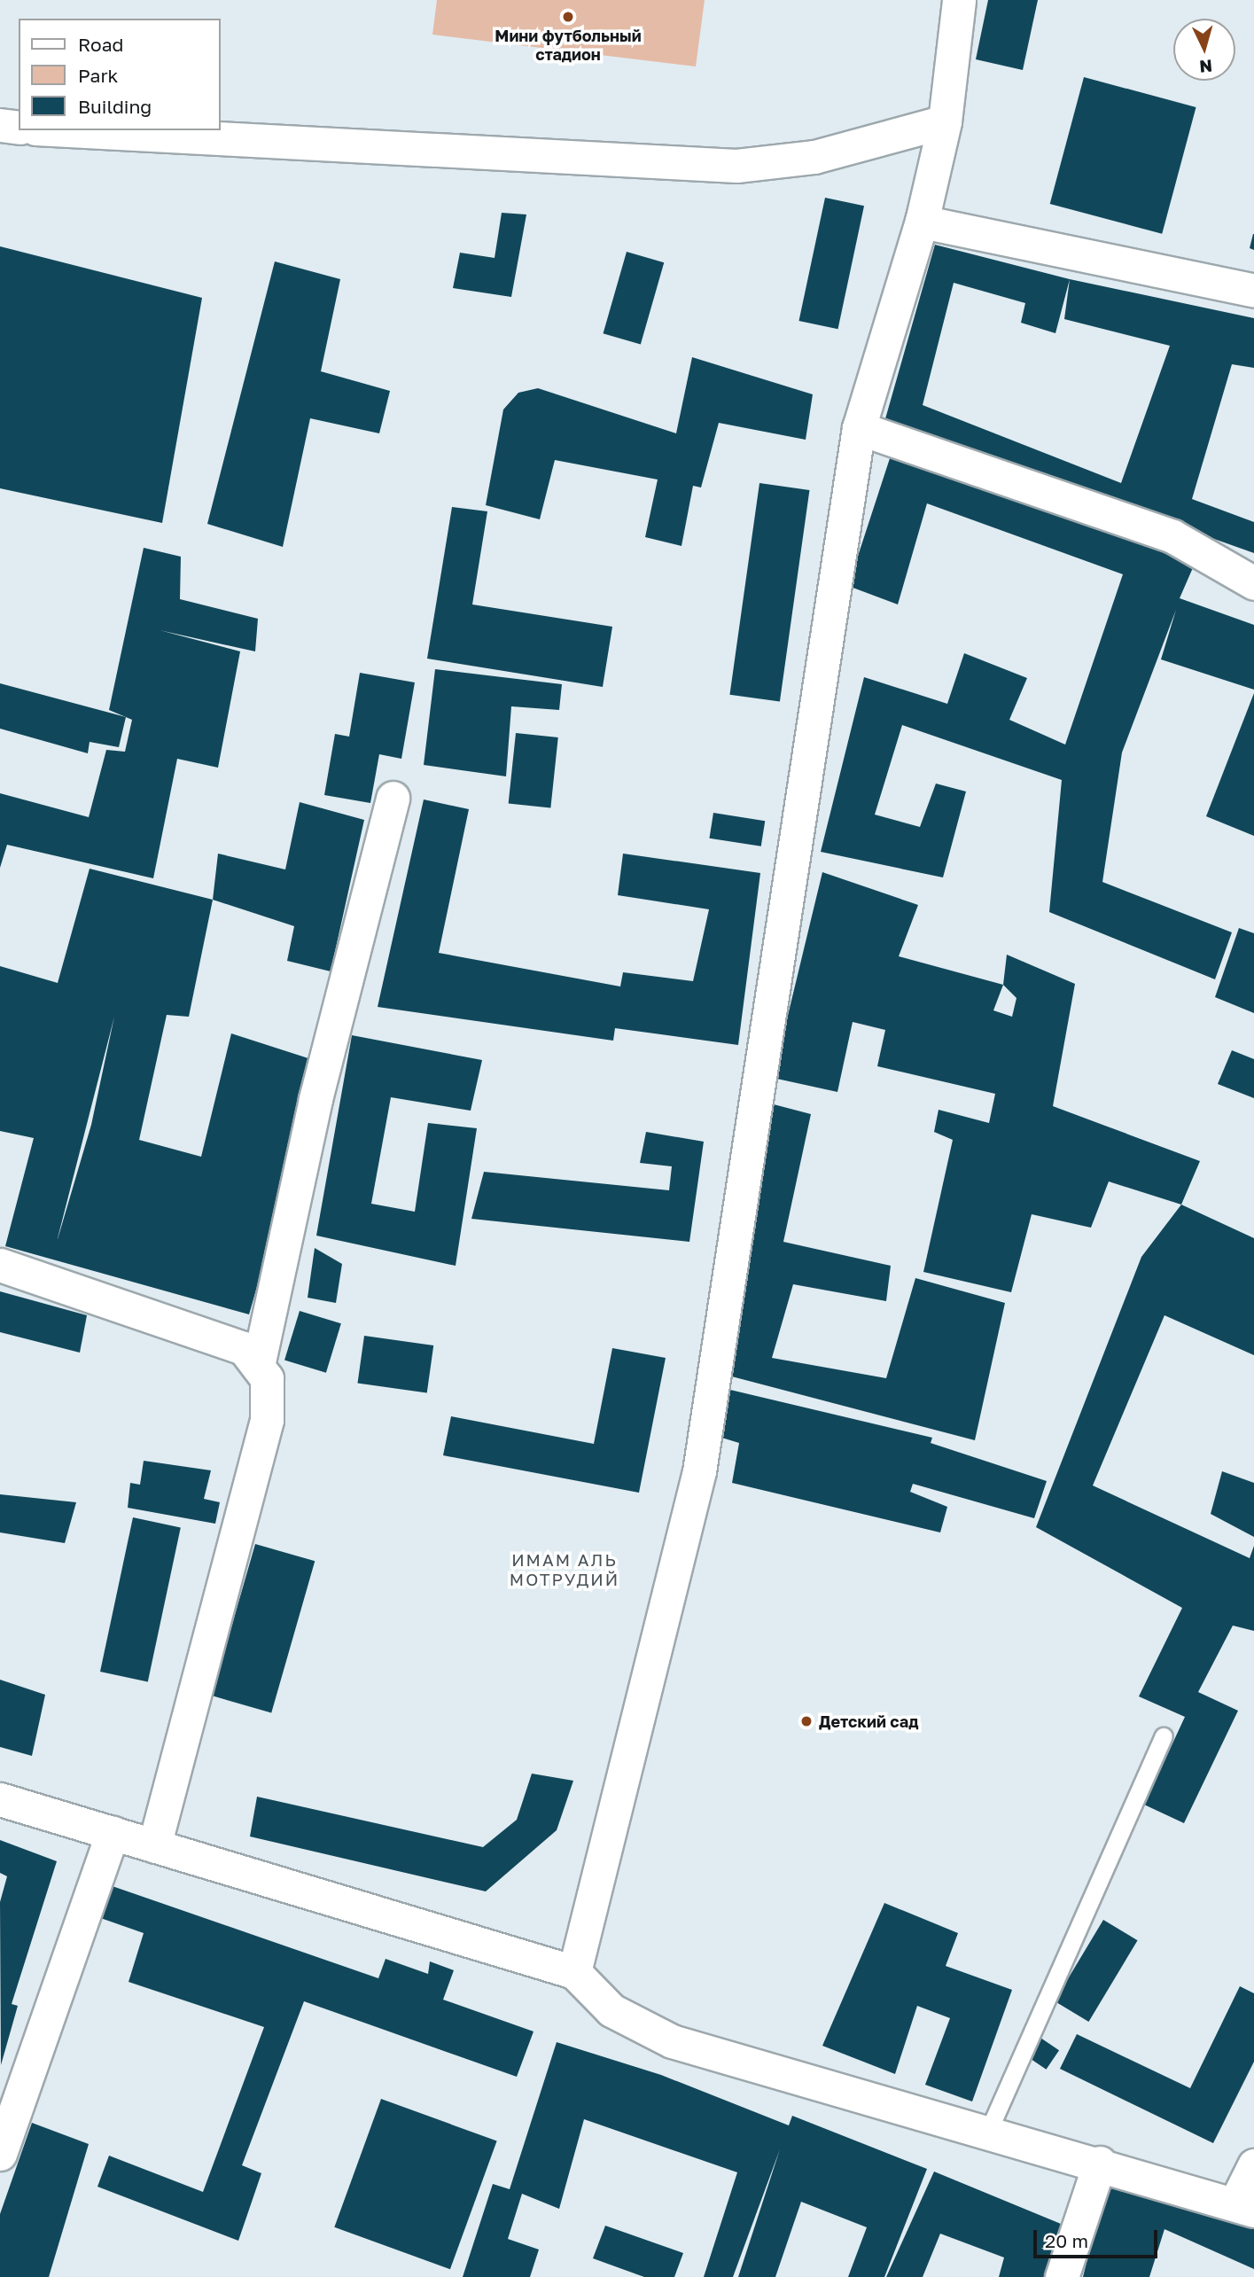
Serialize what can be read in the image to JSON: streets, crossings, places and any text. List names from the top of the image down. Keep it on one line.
{"districts":["ИМАМ АЛЬ МОТРУДИЙ"],"places":["Мини футбольный стадион","Детский сад"],"legend":["Road","Park","Building"],"scale_bar":"20 m","north":"bottom"}
